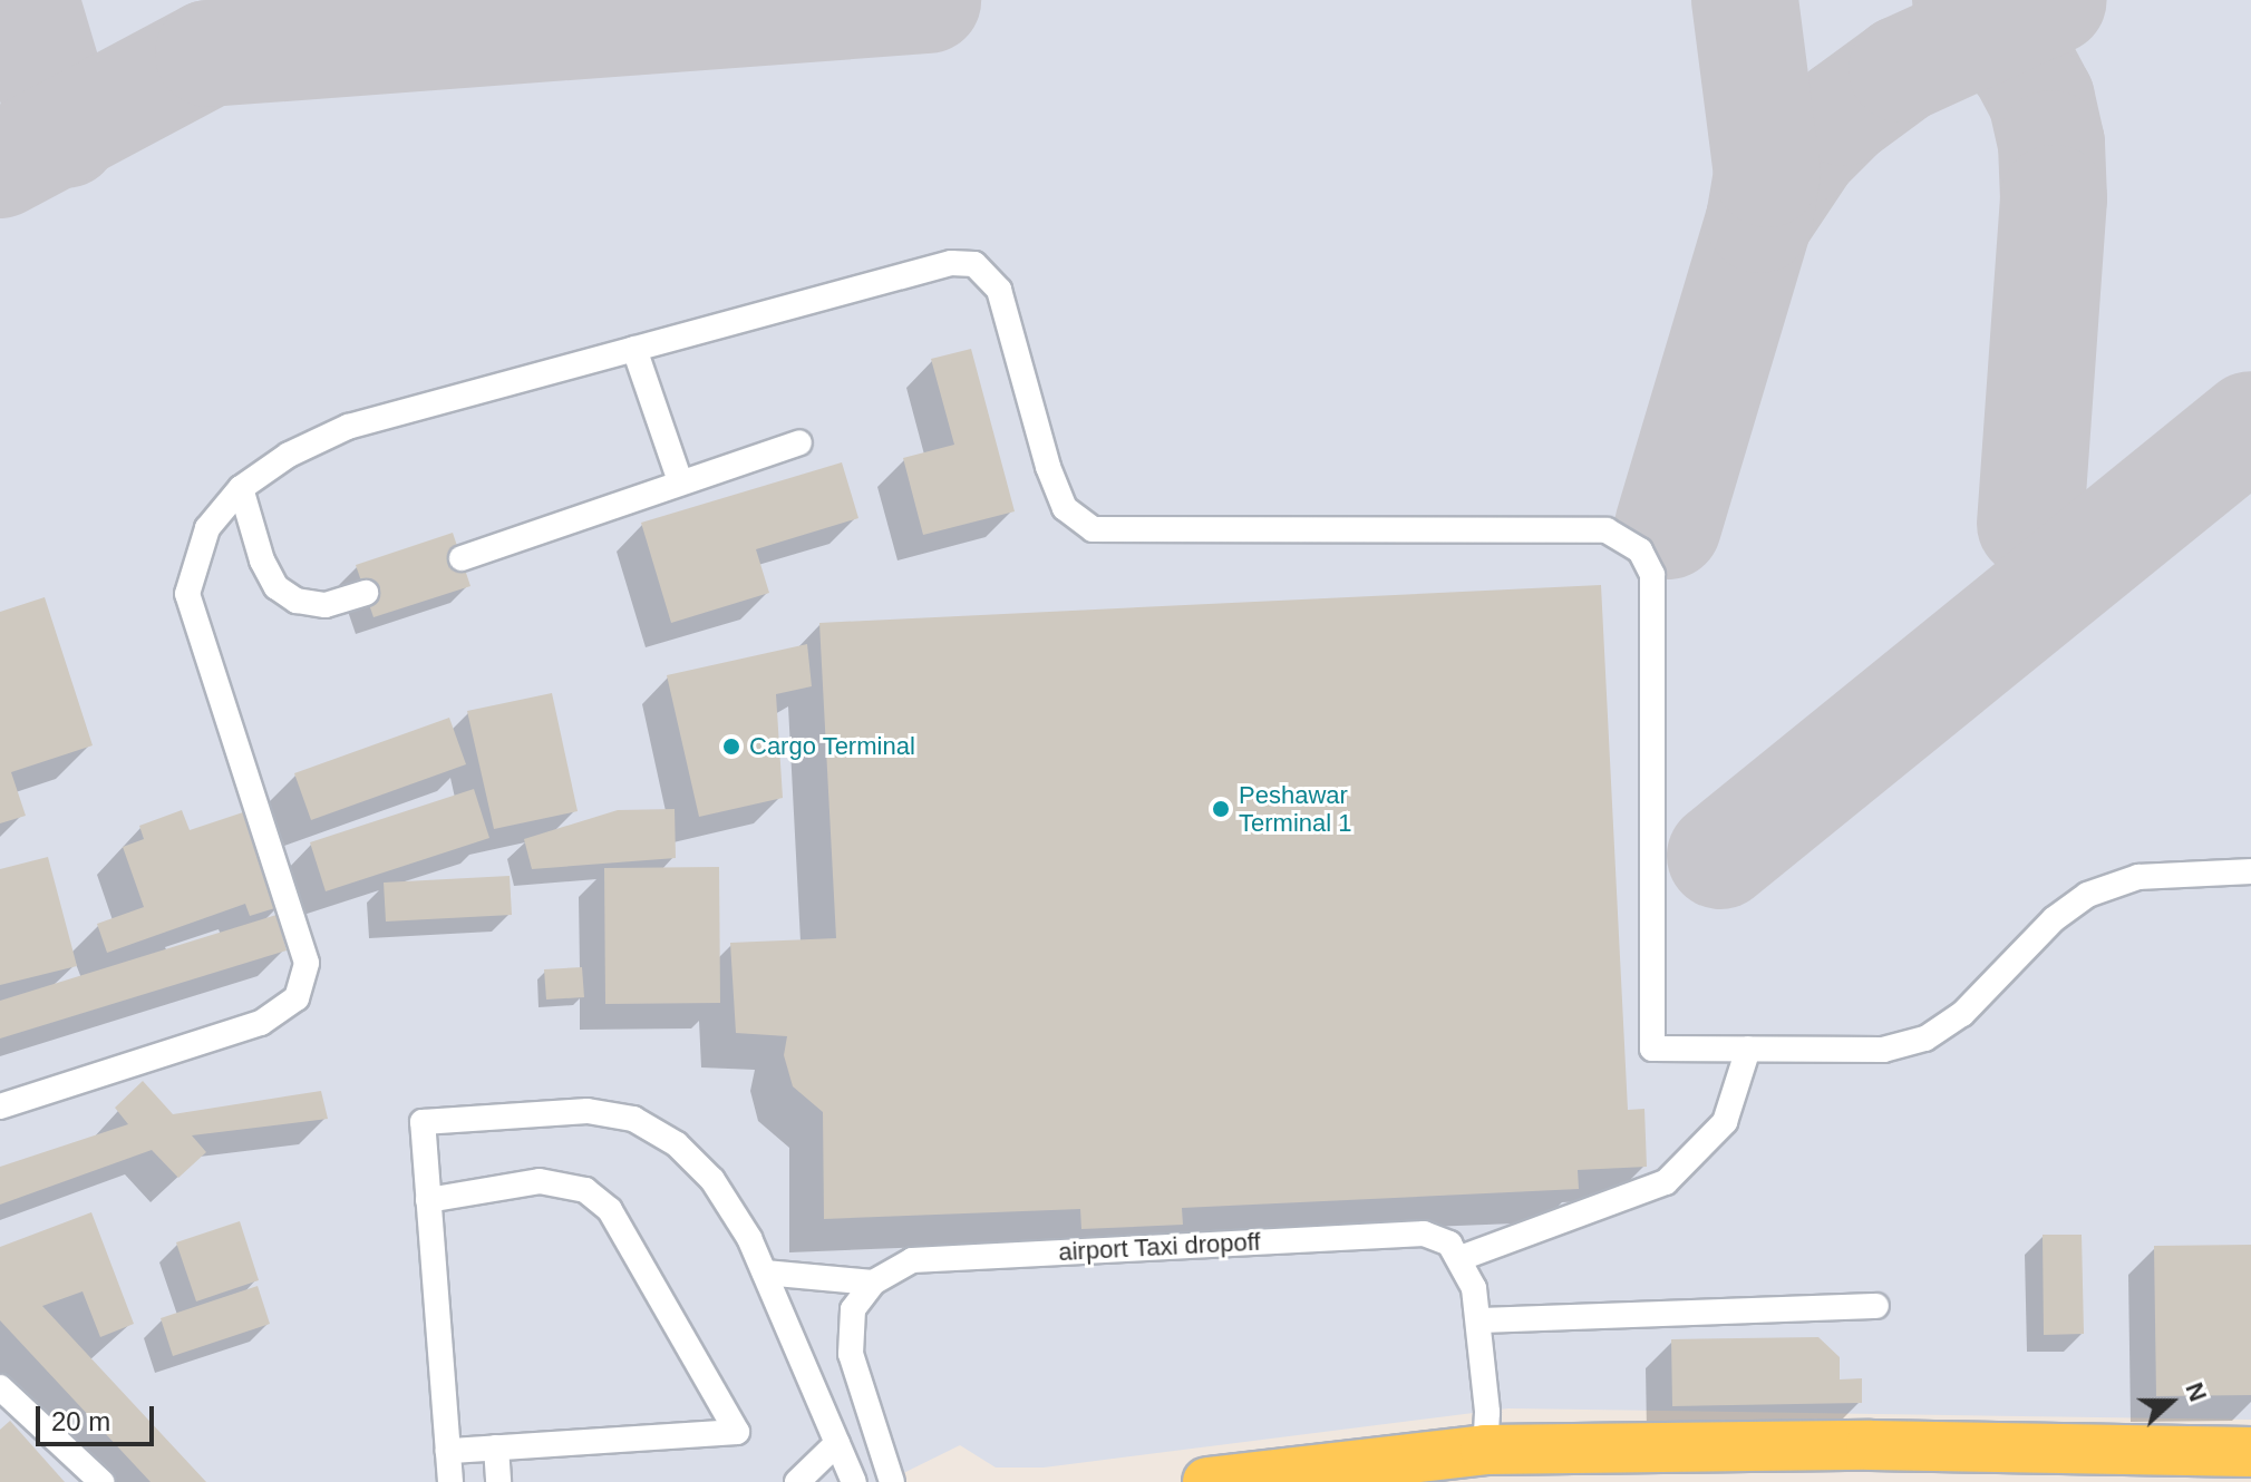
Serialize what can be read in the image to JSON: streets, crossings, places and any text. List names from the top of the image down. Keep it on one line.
{"streets":{"lane":["airport Taxi dropoff"]},"places":["Cargo Terminal","Peshawar Terminal 1"],"scale_bar":"20 m","north":"right"}
